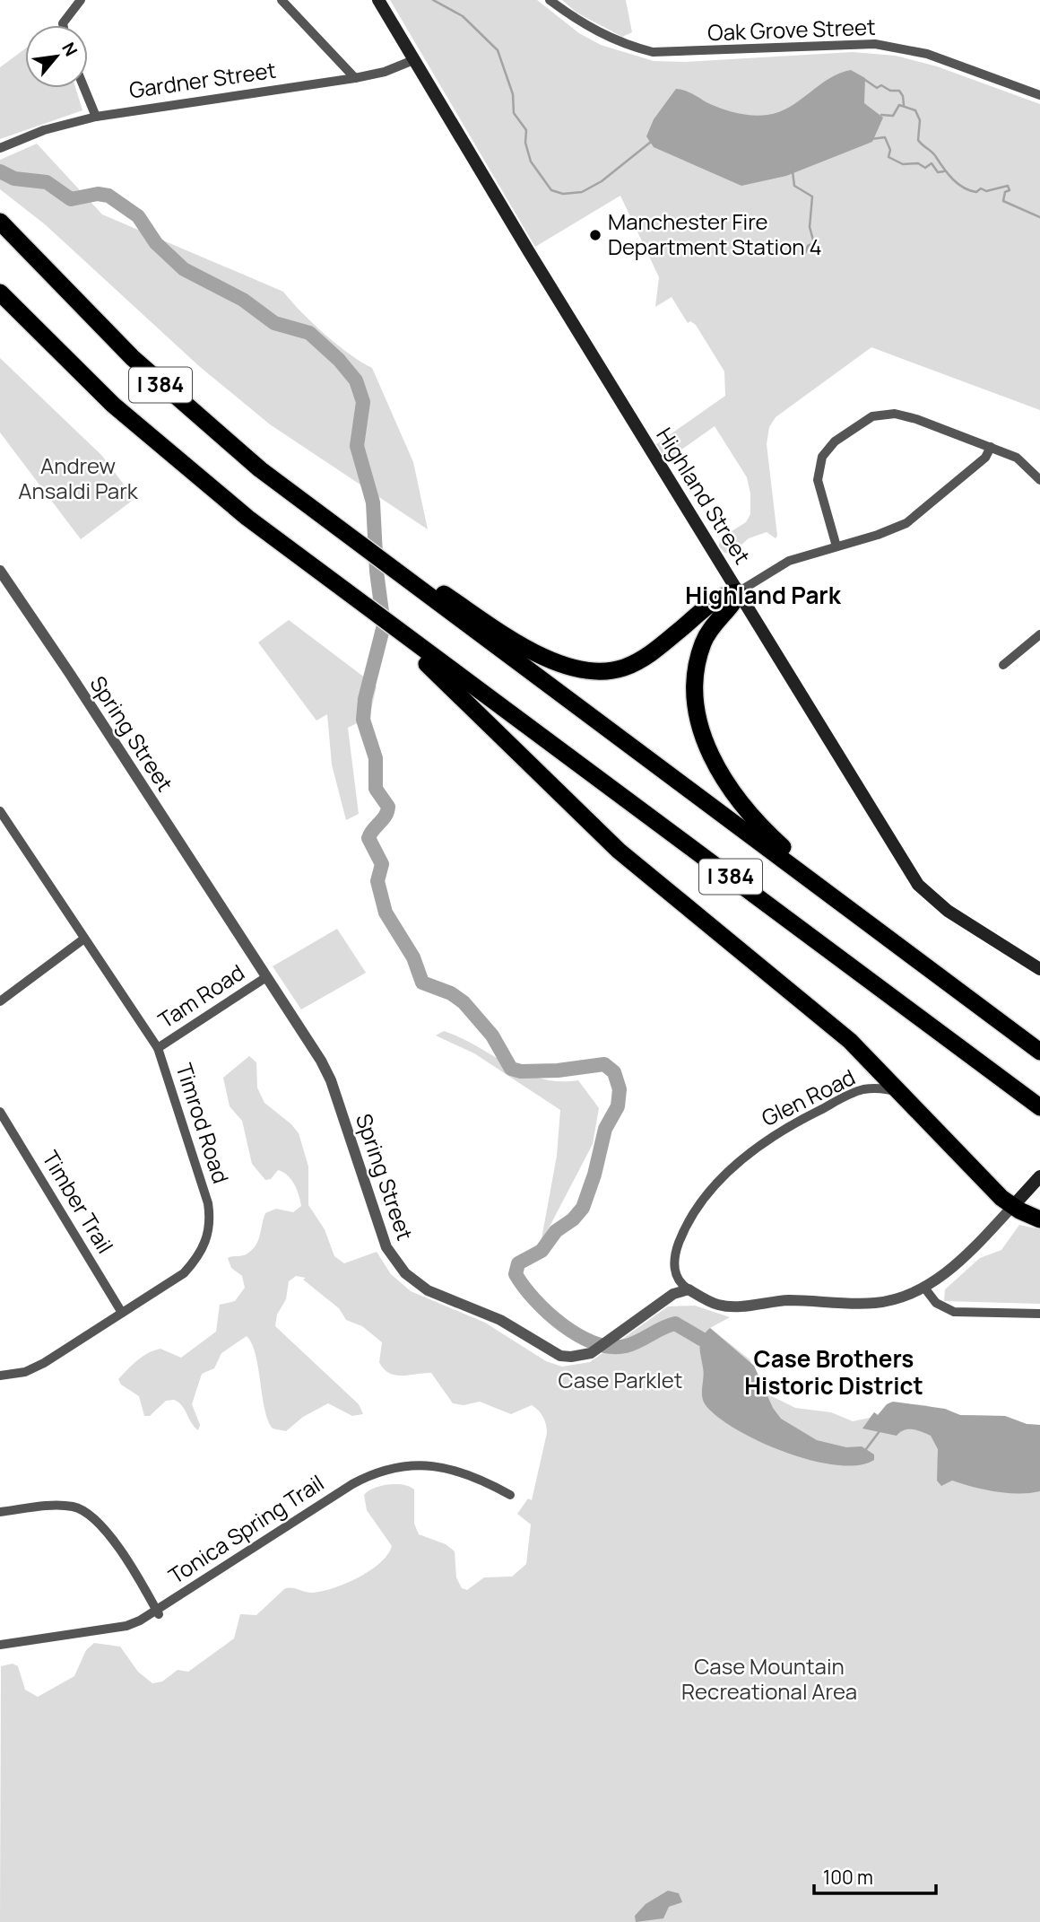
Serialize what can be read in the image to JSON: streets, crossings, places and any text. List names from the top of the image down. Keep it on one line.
{"streets":{"highway":["I 384"],"main road":["Highland Street"],"street":["Oak Grove Street","Gardner Street","Spring Street","Tam Road","Glen Road","Timrod Road","Timber Trail","Tonica Spring Trail"]},"crossings":[["Gardner Street","Highland Street"],["Spring Street","Tam Road"],["Spring Street","Glen Road"],["Tam Road","Timrod Road"],["Timrod Road","Timber Trail"]],"districts":["Highland Park","Case Brothers Historic District"],"parks":["Andrew Ansaldi Park","Case Parklet","Case Mountain Recreational Area"],"places":["Manchester Fire Department Station 4"],"scale_bar":"100 m","north":"top right"}
